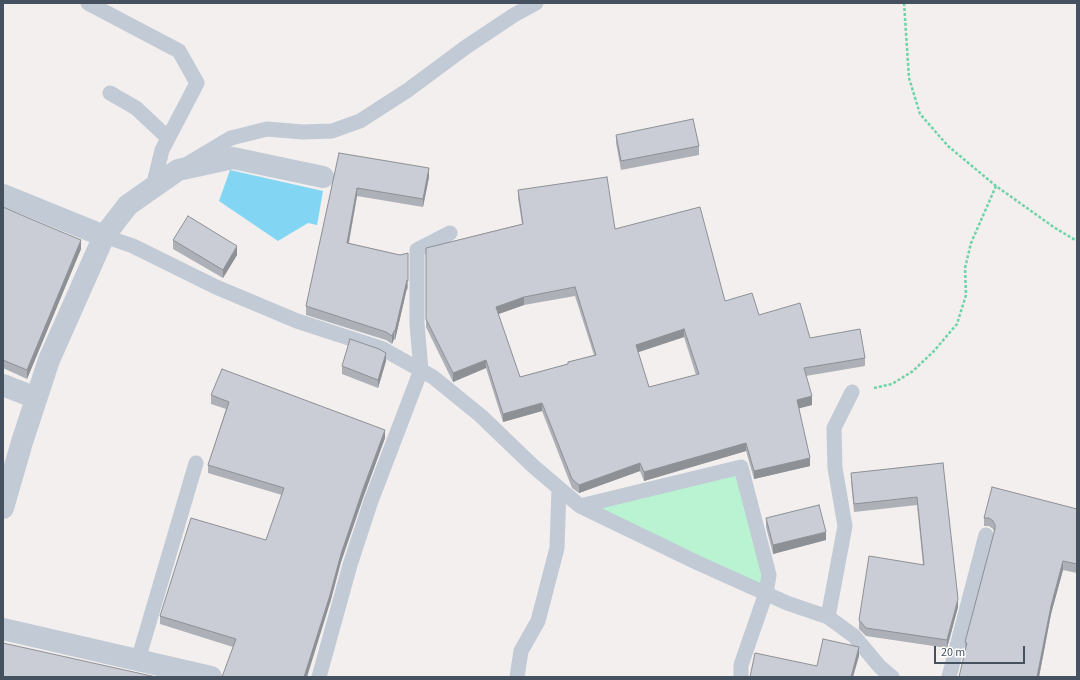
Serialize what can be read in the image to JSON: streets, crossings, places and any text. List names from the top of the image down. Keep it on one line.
{"scale_bar":"20 m"}
